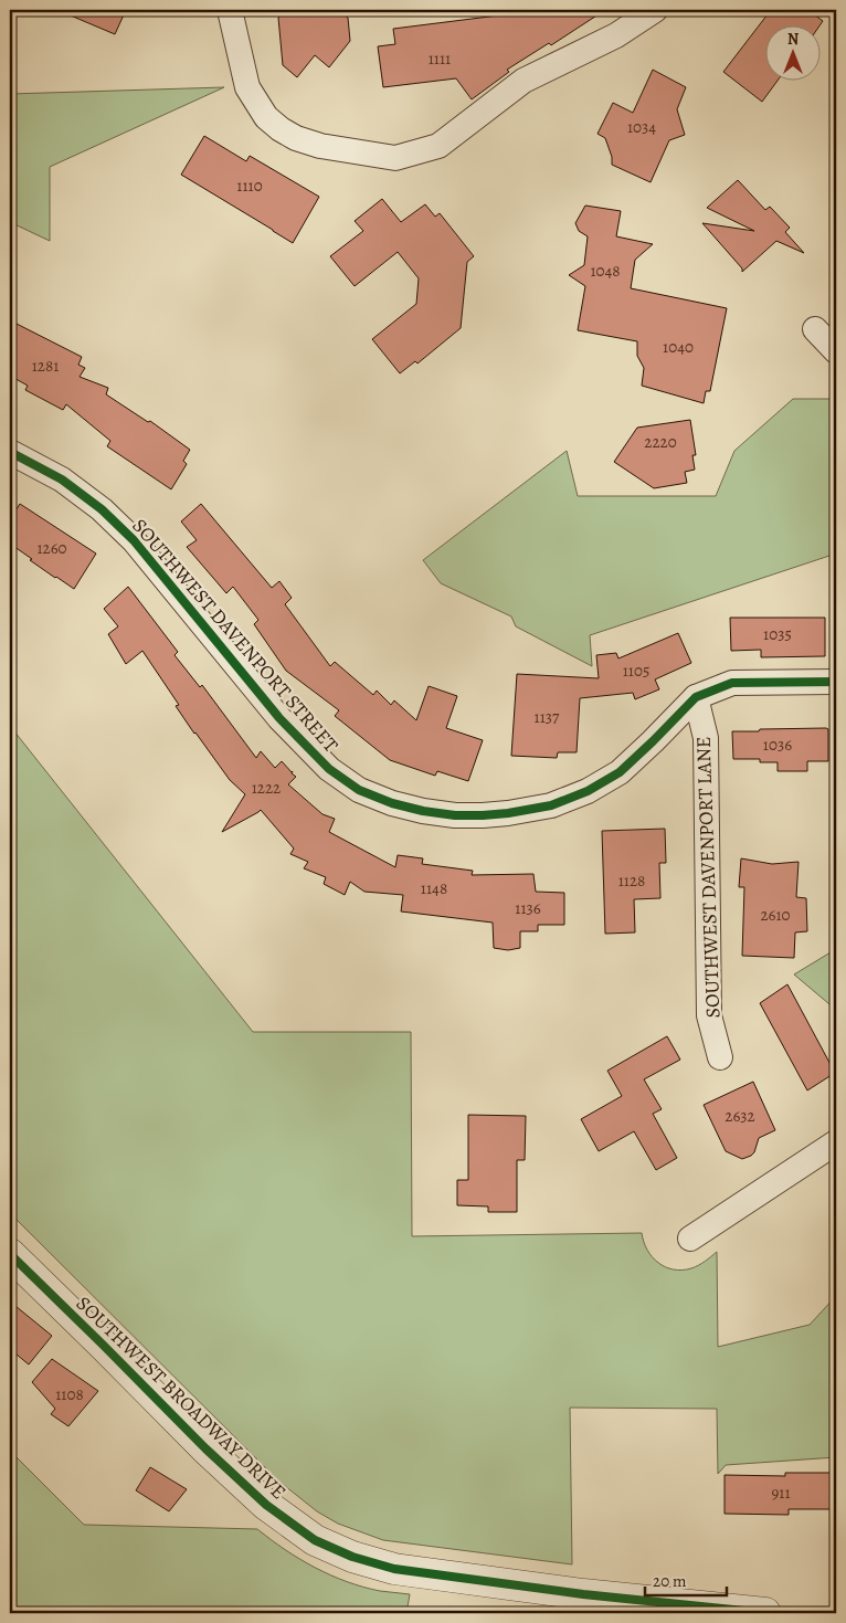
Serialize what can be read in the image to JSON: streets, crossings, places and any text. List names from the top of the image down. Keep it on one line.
{"streets":{"street":["SOUTHWEST DAVENPORT STREET","SOUTHWEST DAVENPORT LANE","SOUTHWEST BROADWAY DRIVE"]},"crossings":[["SOUTHWEST DAVENPORT STREET","SOUTHWEST DAVENPORT LANE"]],"house_numbers":["1111","1034","1110","1048","1040","1281","2220","1260","1035","1105","1137","1036","1222","1128","1148","1136","2610","2632","1108","911"],"scale_bar":"20 m","north":"top"}
